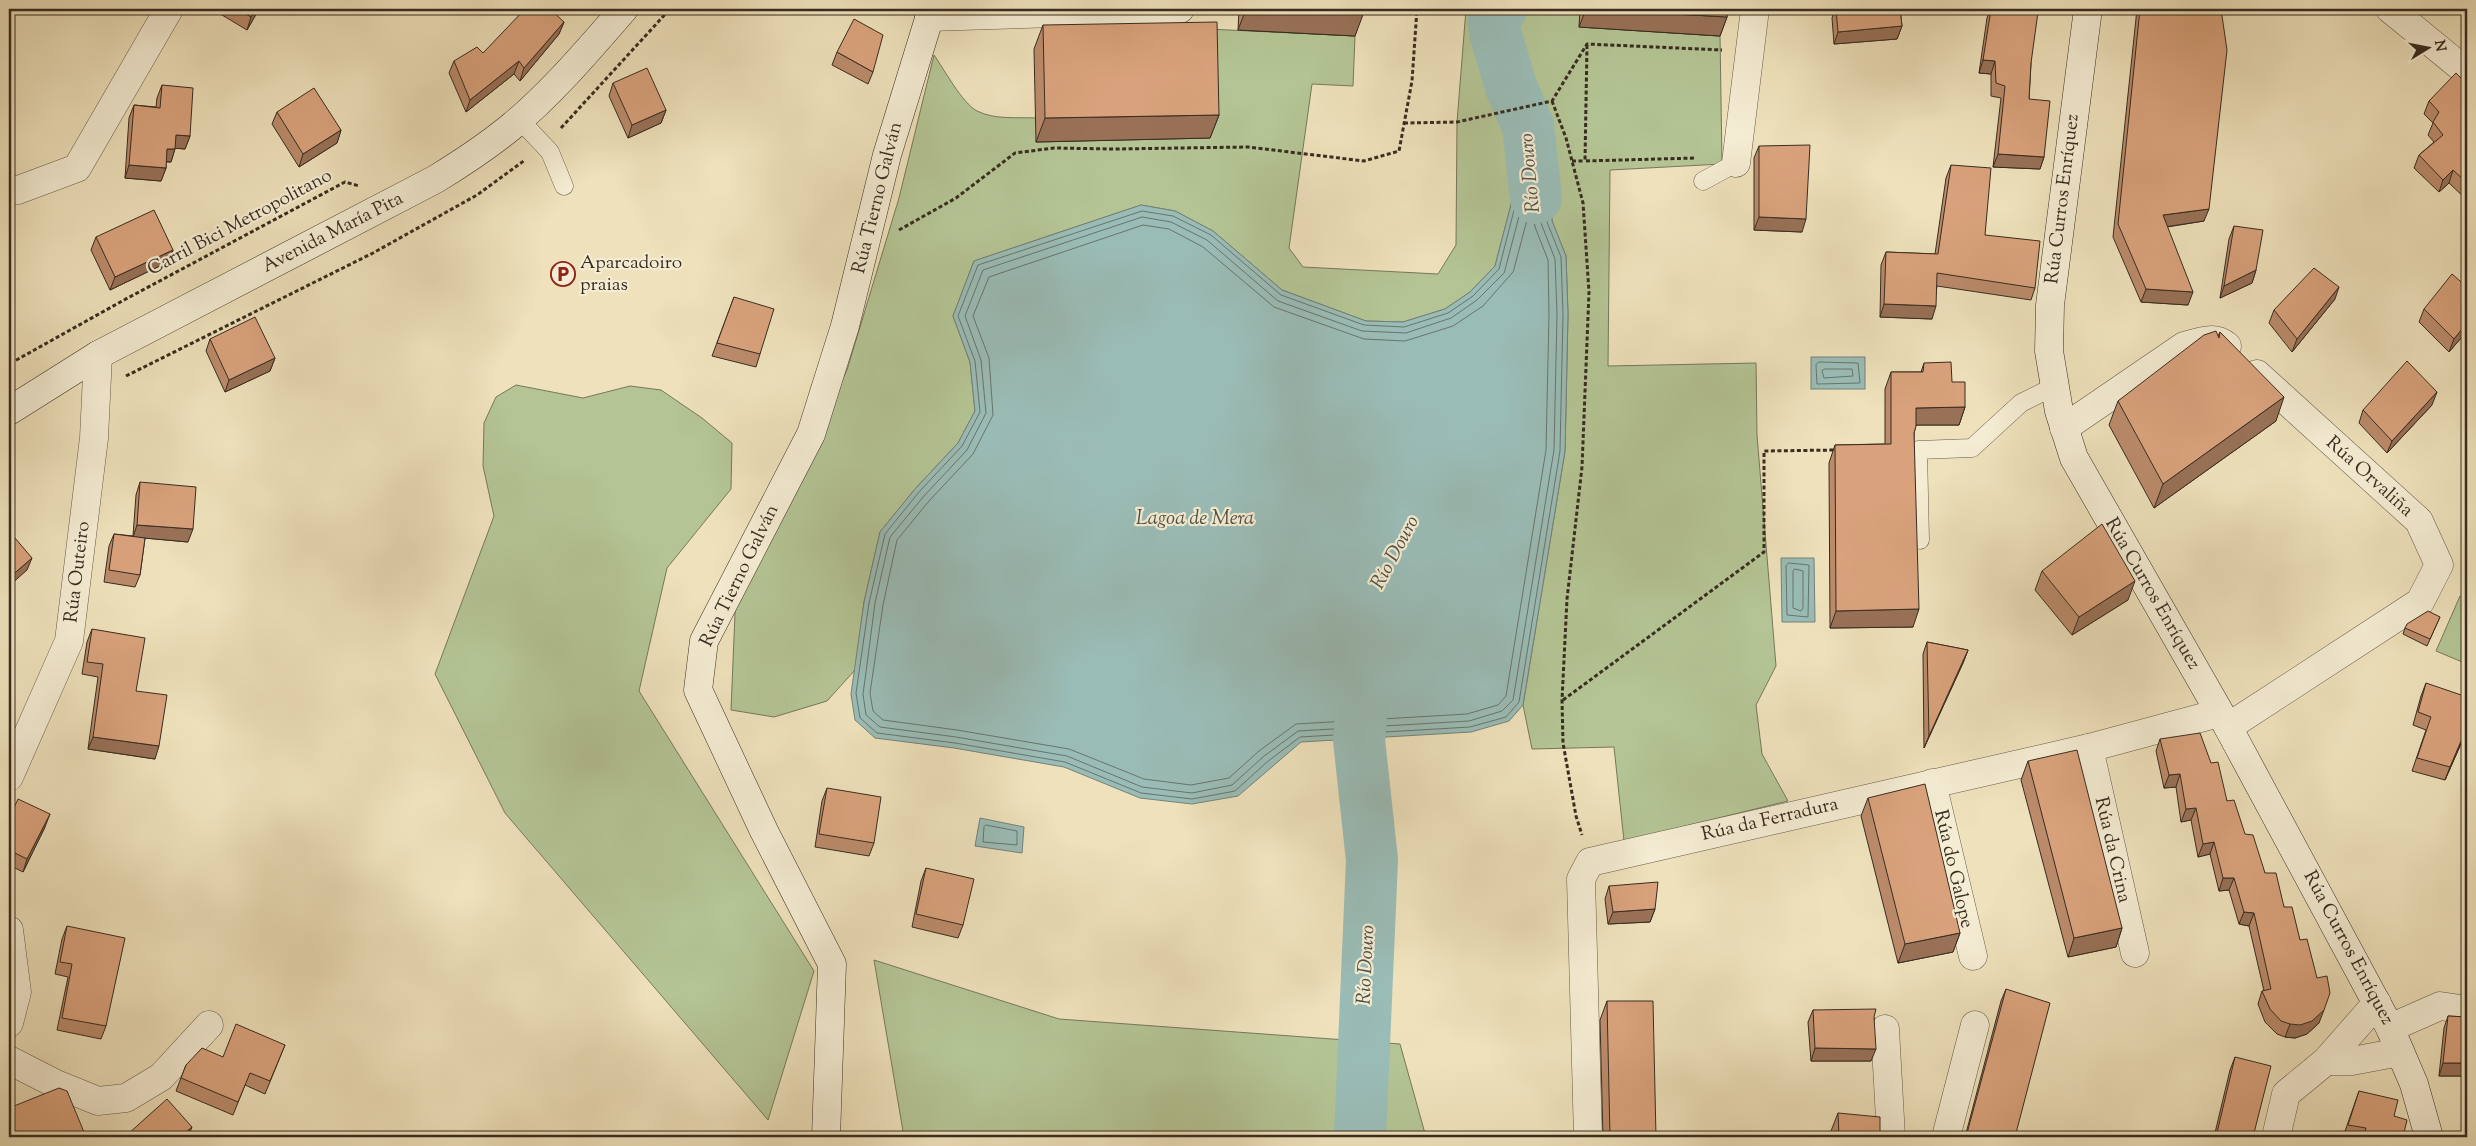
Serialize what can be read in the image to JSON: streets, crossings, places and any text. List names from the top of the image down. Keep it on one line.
{"streets":{"street":["Rúa Tierno Galván","Rúa Curros Enríquez","Avenida María Pita","Rúa Orvaliña","Rúa Outeiro","Rúa da Ferradura","Rúa da Crina","Rúa do Galope"],"path":["Carril Bici Metropolitano"]},"crossings":[["Rúa Curros Enríquez","Rúa Orvaliña"],["Rúa Curros Enríquez","Rúa da Ferradura"],["Avenida María Pita","Rúa Outeiro"],["Rúa Orvaliña","Rúa da Ferradura"],["Rúa da Ferradura","Rúa da Crina"],["Rúa da Ferradura","Rúa do Galope"]],"water":["Río Douro","Lagoa de Mera"],"places":{"parking":["Aparcadoiro praias"]},"north":"right"}
